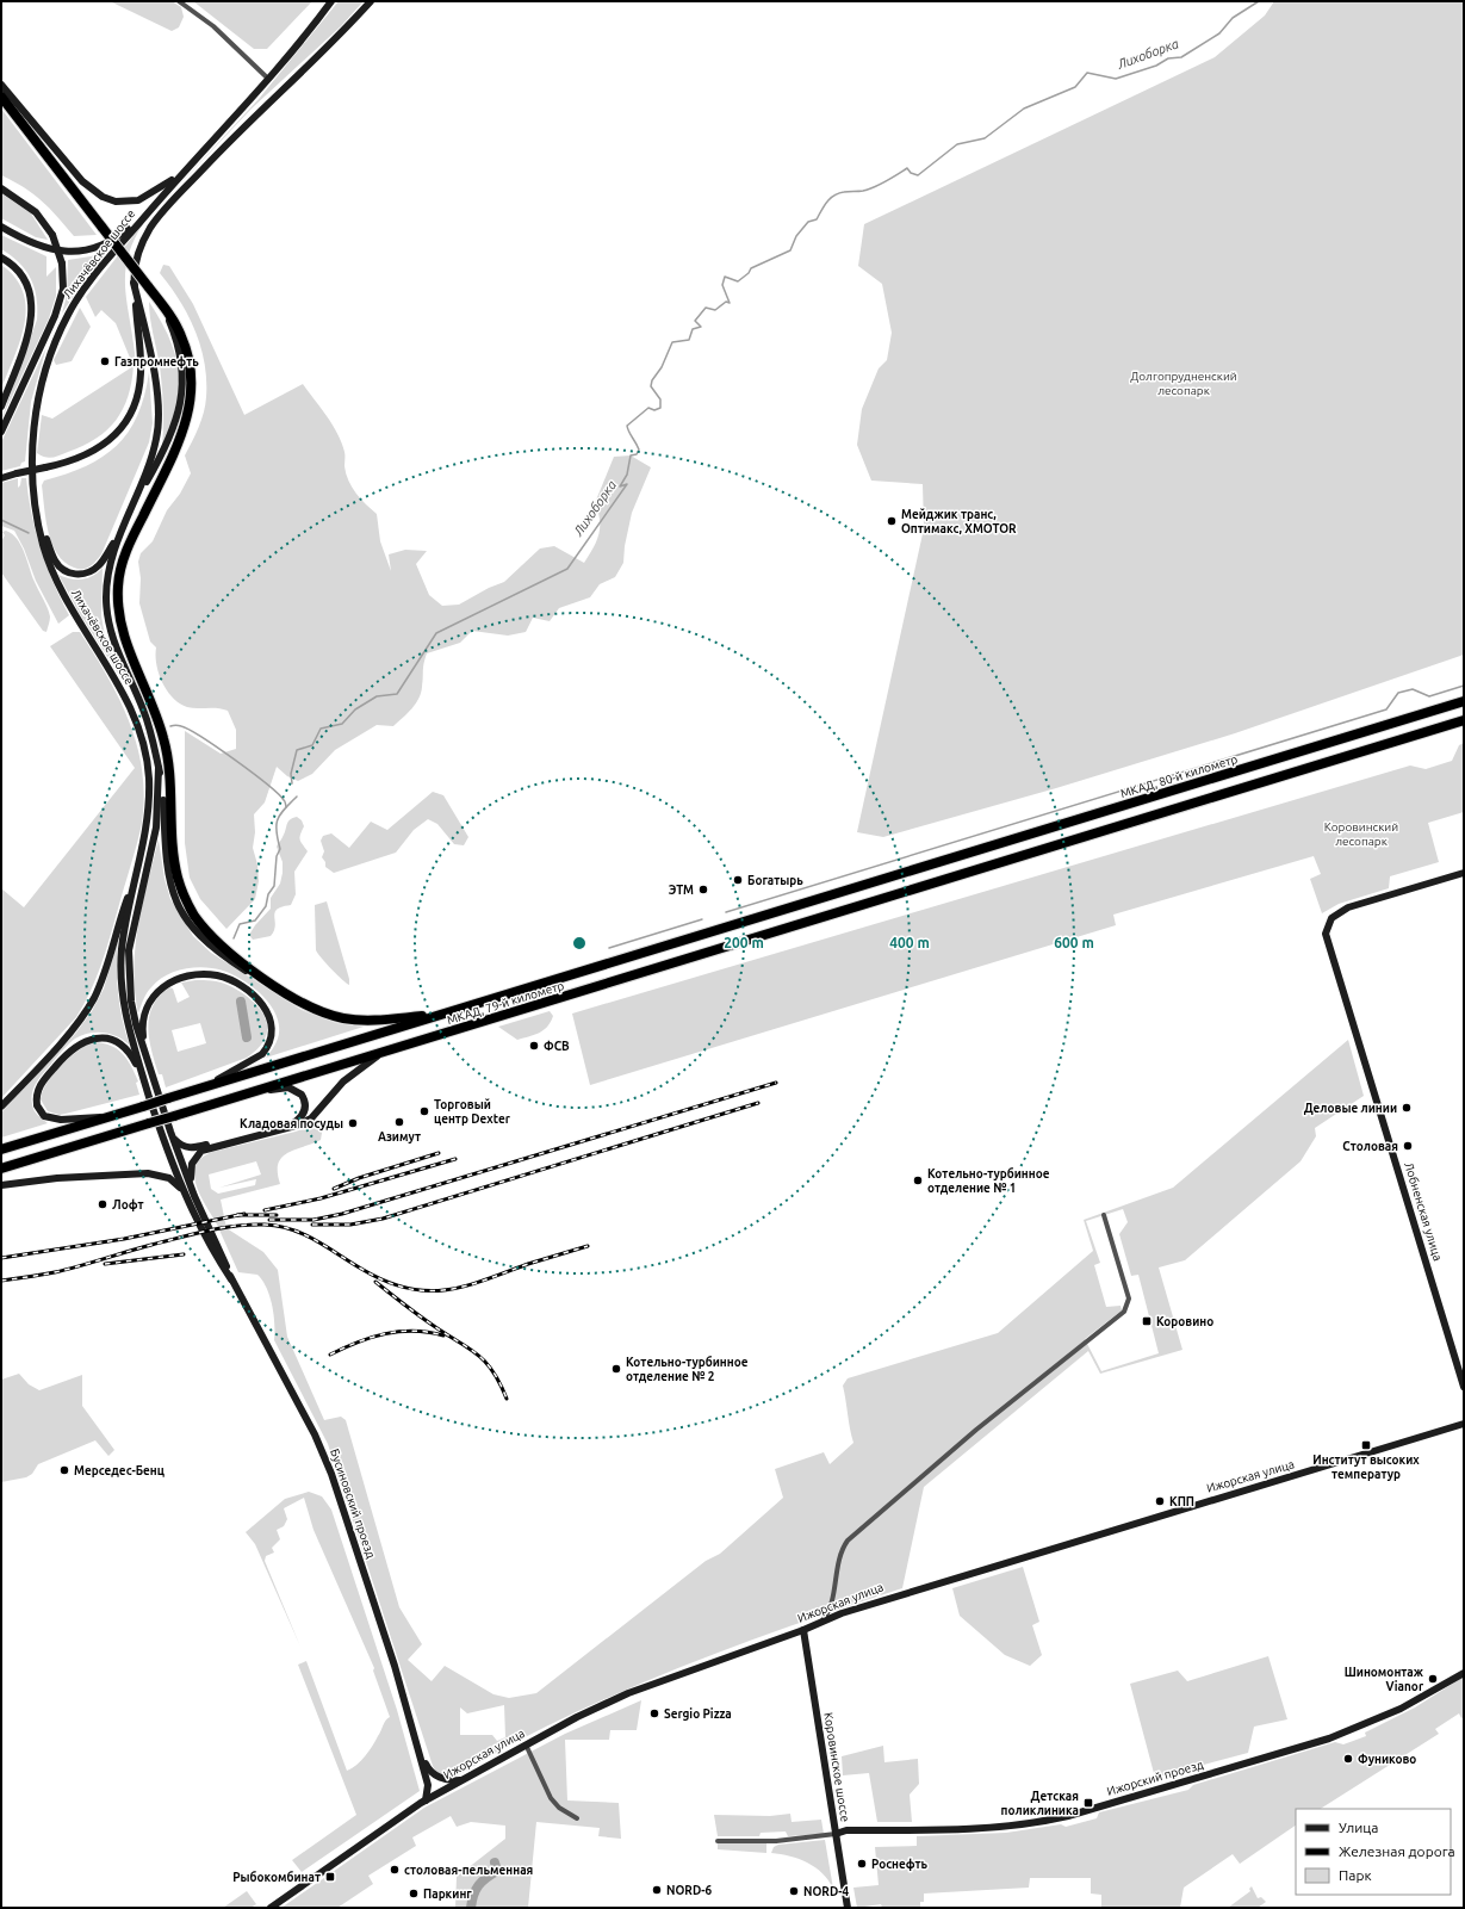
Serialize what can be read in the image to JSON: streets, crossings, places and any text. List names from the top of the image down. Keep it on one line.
{"streets":{"highway":["МКАД, 80-й километр","МКАД, 79-й километр"],"main road":["Лихачёвское шоссе","Лобненская улица","Ижорская улица","Бусиновский проезд","Коровинское шоссе","Ижорский проезд"]},"crossings":[["МКАД, 80-й километр","МКАД, 79-й километр"],["Ижорская улица","Коровинское шоссе"],["Коровинское шоссе","Ижорский проезд"]],"water":["Лихоборка"],"parks":["Долгопрудненский лесопарк","Коровинский лесопарк"],"places":{"other":["Газпромнефть","Мейджик транс, Оптимакс, XMOTOR","Богатырь","ЭТМ","ФСВ","Деловые линии","Торговый центр Dexter","Азимут","Кладовая посуды","Столовая","Котельно-турбинное отделение № 1","Лофт","Котельно-турбинное отделение № 2","Мерседес-Бенц","КПП","Шиномонтаж Vianor","Sergio Pizza","Фуниково","Роснефть","столовая-пельменная","NORD-6","NORD-4","Паркинг"],"transit":["Коровино","Институт высоких температур","Детская поликлиника","Рыбокомбинат"]},"legend":["Улица","Железная дорога","Парк"],"rings":["200 m","400 m","600 m"]}
